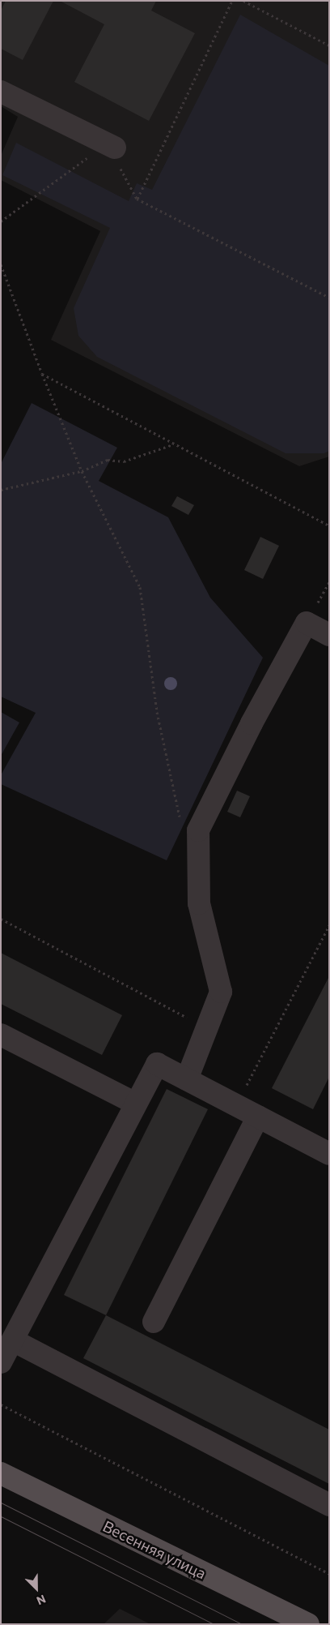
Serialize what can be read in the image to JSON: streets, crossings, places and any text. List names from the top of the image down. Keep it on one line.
{"streets":{"main road":["Весенняя улица"]},"north":"bottom right"}
